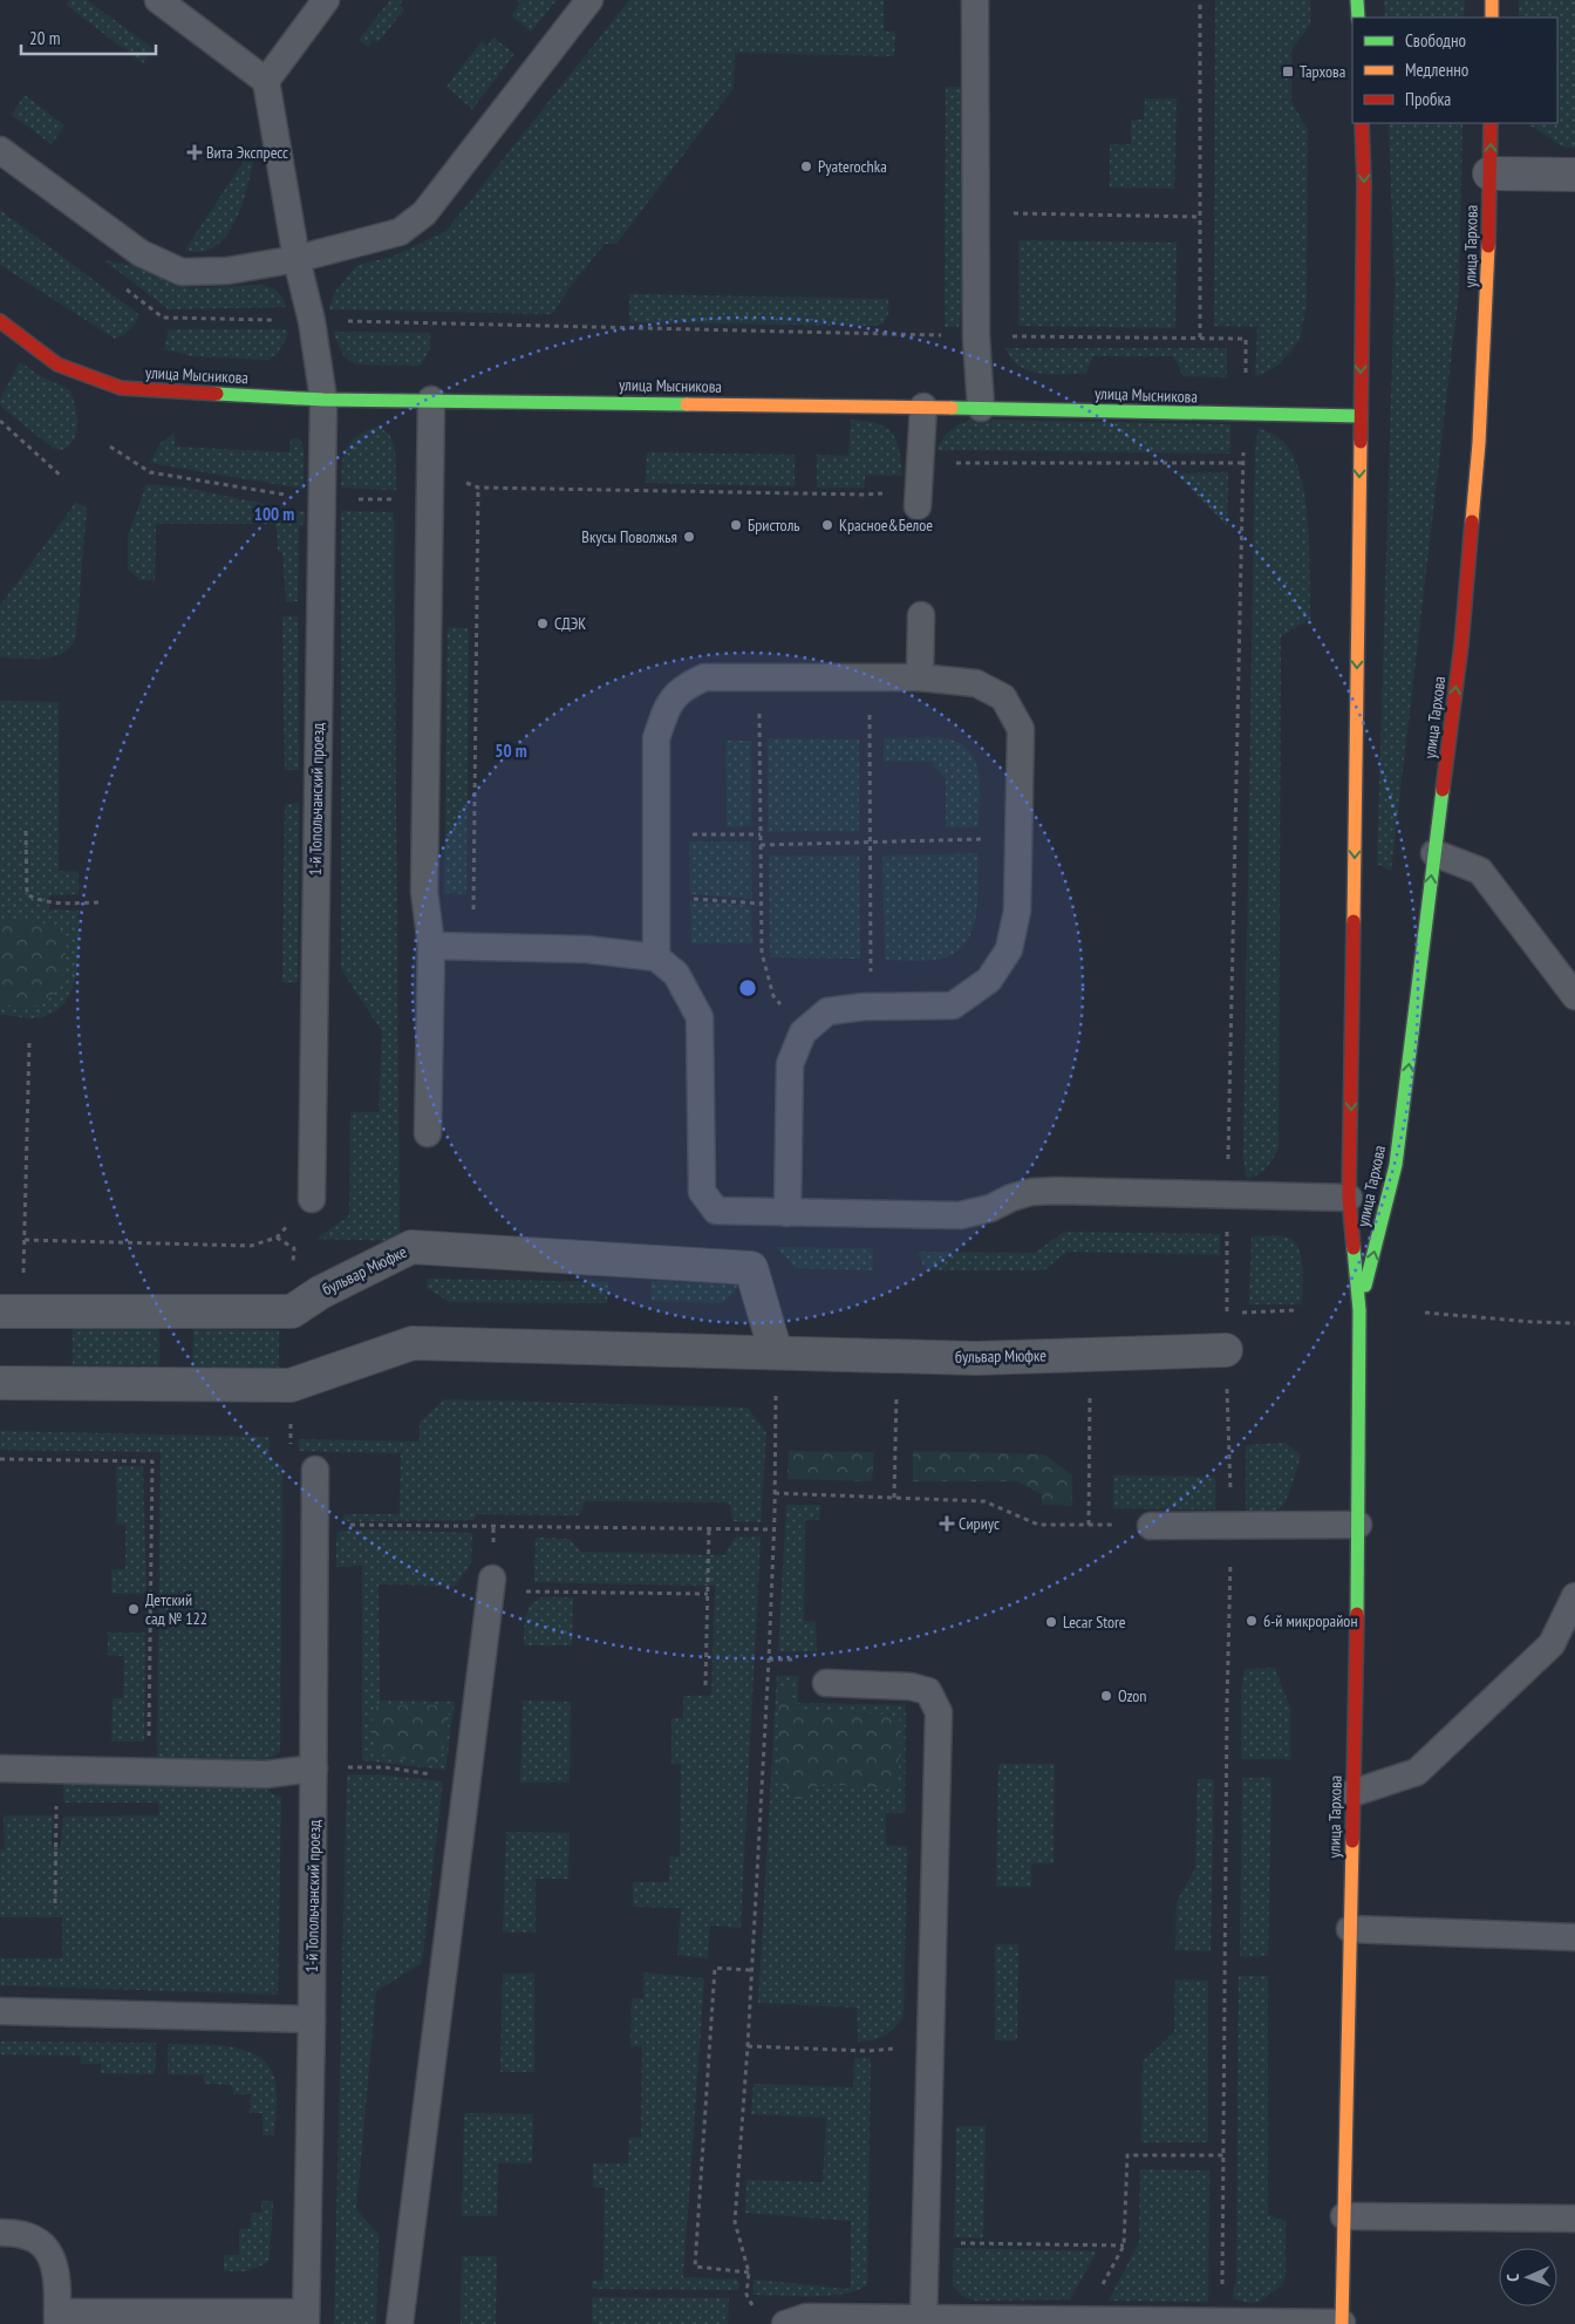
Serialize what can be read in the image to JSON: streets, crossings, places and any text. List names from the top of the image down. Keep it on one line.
{"streets":{"main road":["улица Тархова","улица Мысникова"],"street":["бульвар Мюфке"],"lane":["1-й Топольчанский проезд"]},"crossings":[["улица Тархова","улица Мысникова"],["улица Мысникова","1-й Топольчанский проезд"]],"places":{"transit":["Тархова"],"health":["Вита Экспресс","Сириус"],"other":["Pyaterochka","Бристоль","Красное&Белое","Вкусы Поволжья","СДЭК","Детский сад № 122","6-й микрорайон","Lecar Store","Ozon"]},"legend":["Свободно","Медленно","Пробка"],"scale_bar":"20 m","north":"left","rings":["100 m","50 m"]}
